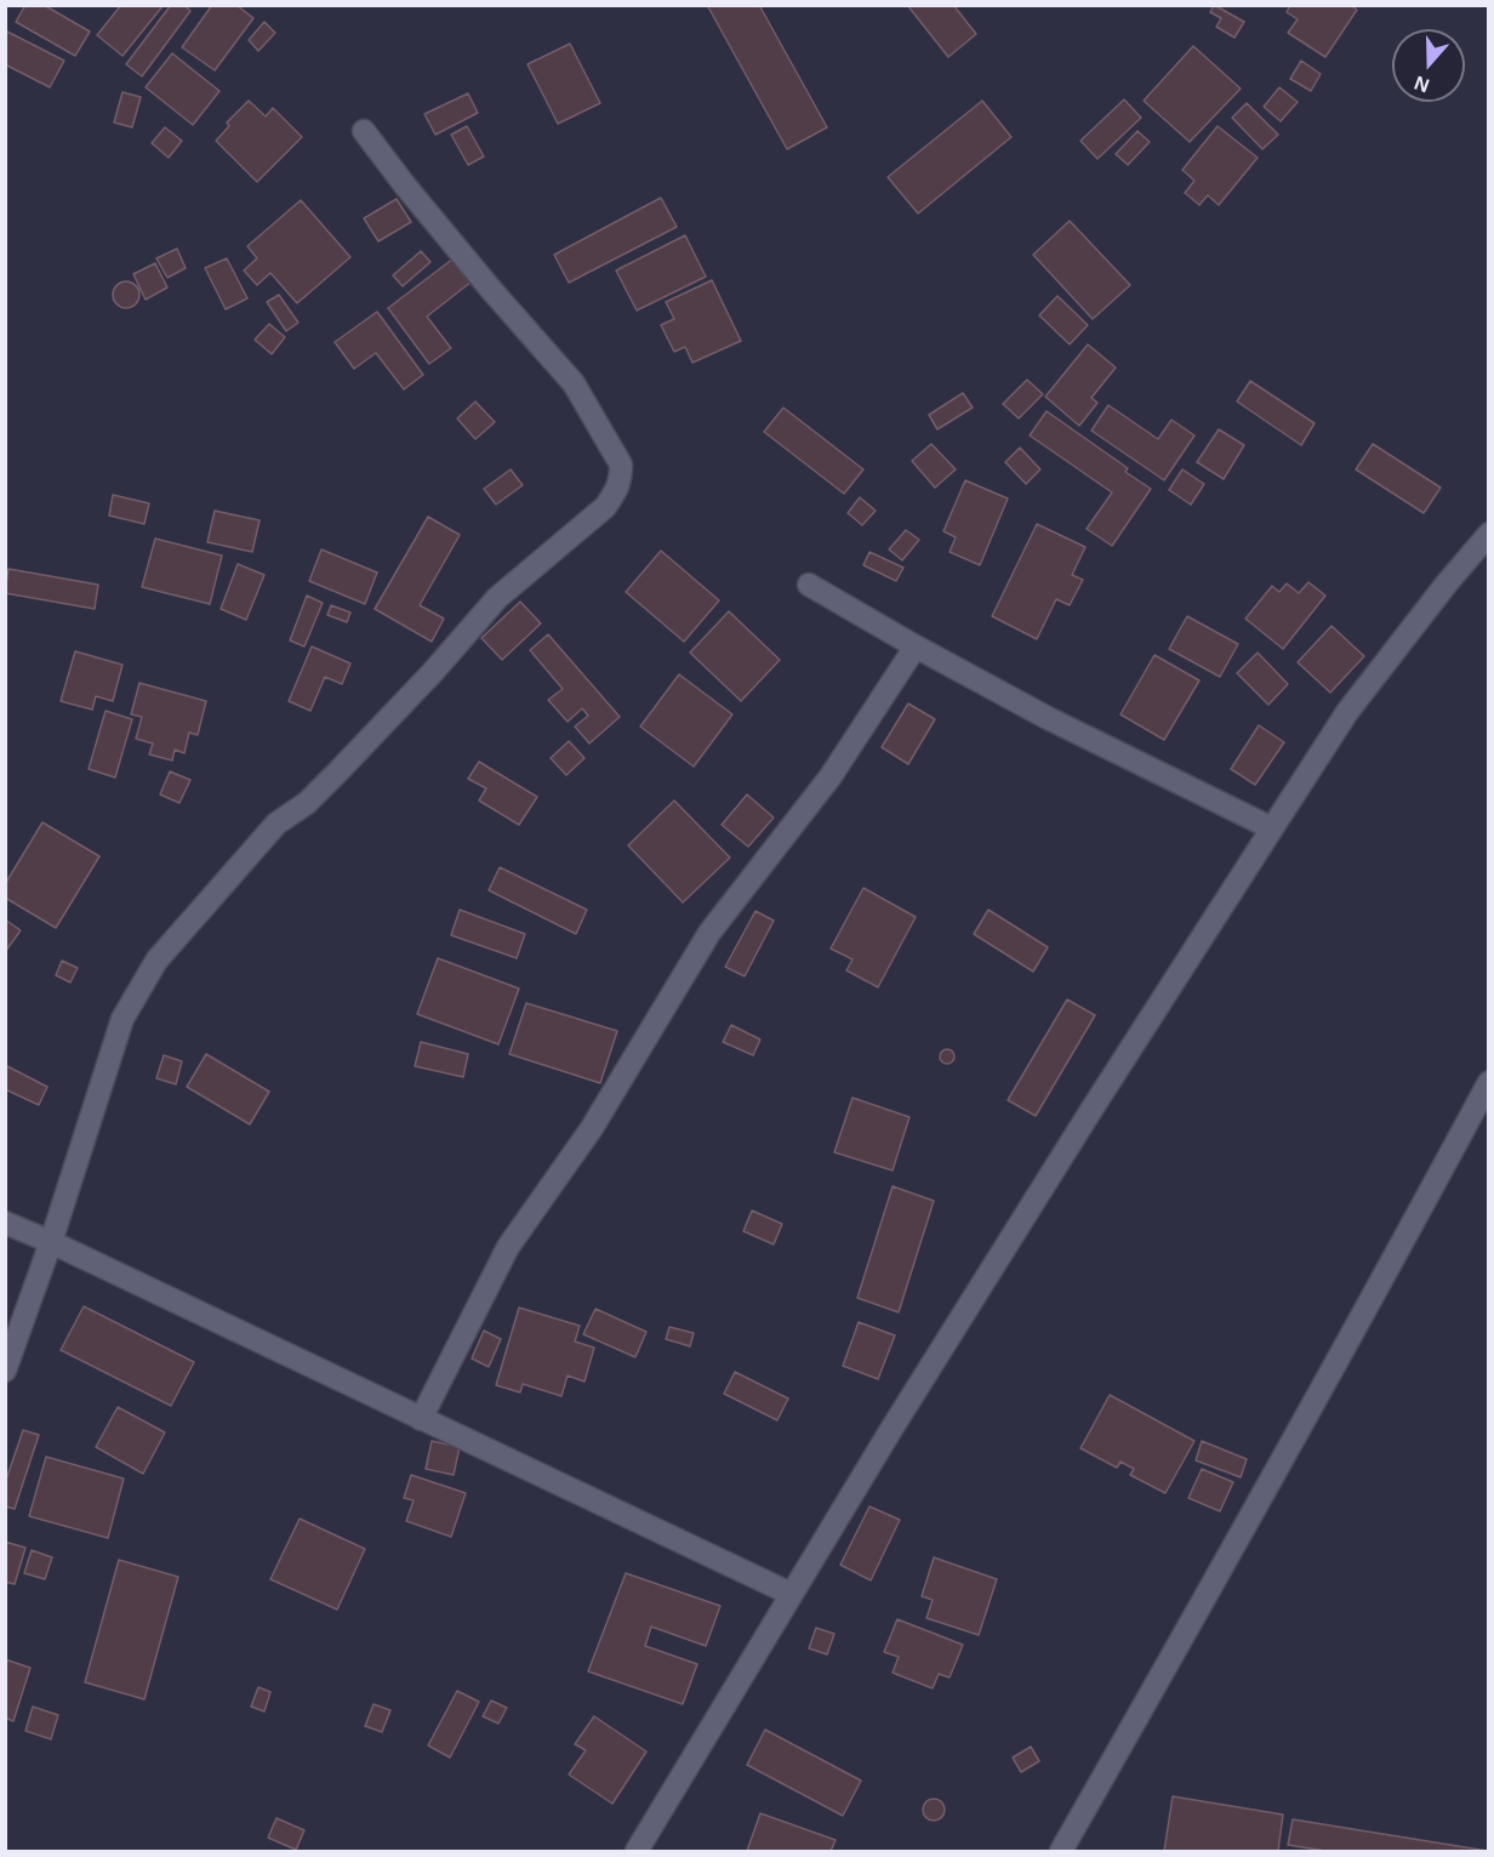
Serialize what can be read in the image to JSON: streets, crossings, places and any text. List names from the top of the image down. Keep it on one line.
{"north":"bottom"}
